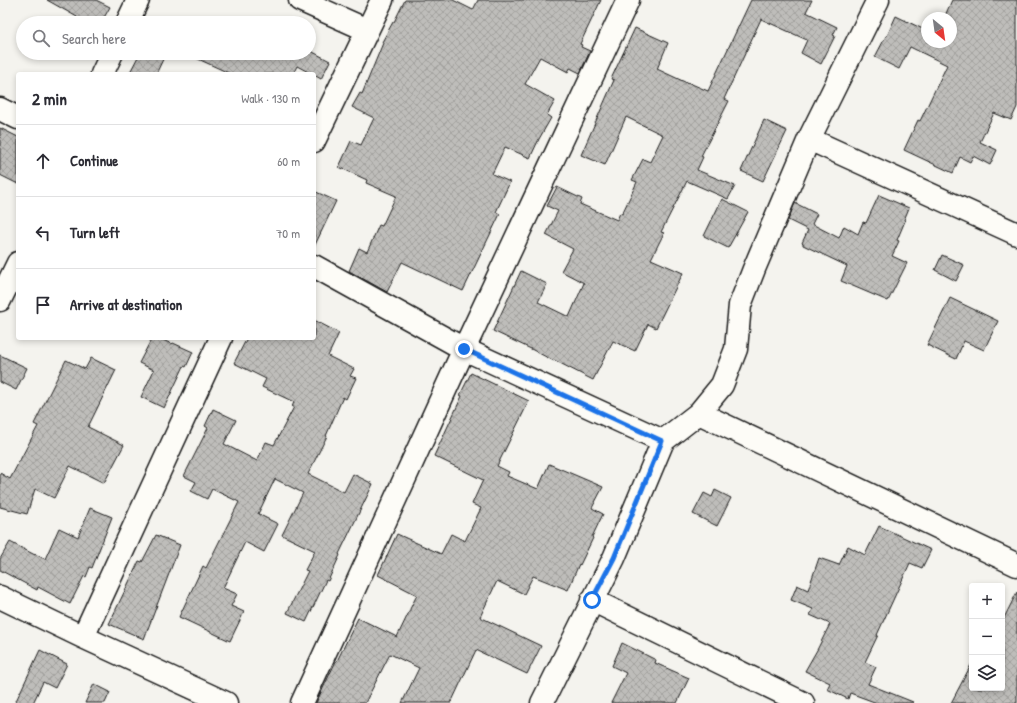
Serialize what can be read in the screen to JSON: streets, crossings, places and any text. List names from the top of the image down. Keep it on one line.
{"north":"bottom right","page":{"search":"Search here","heading":["2 min","Walk · 130 m"],"list":[["Continue","60 m"],["Turn left","70 m"],"Arrive at destination"],"map_buttons":["+","−"]}}
